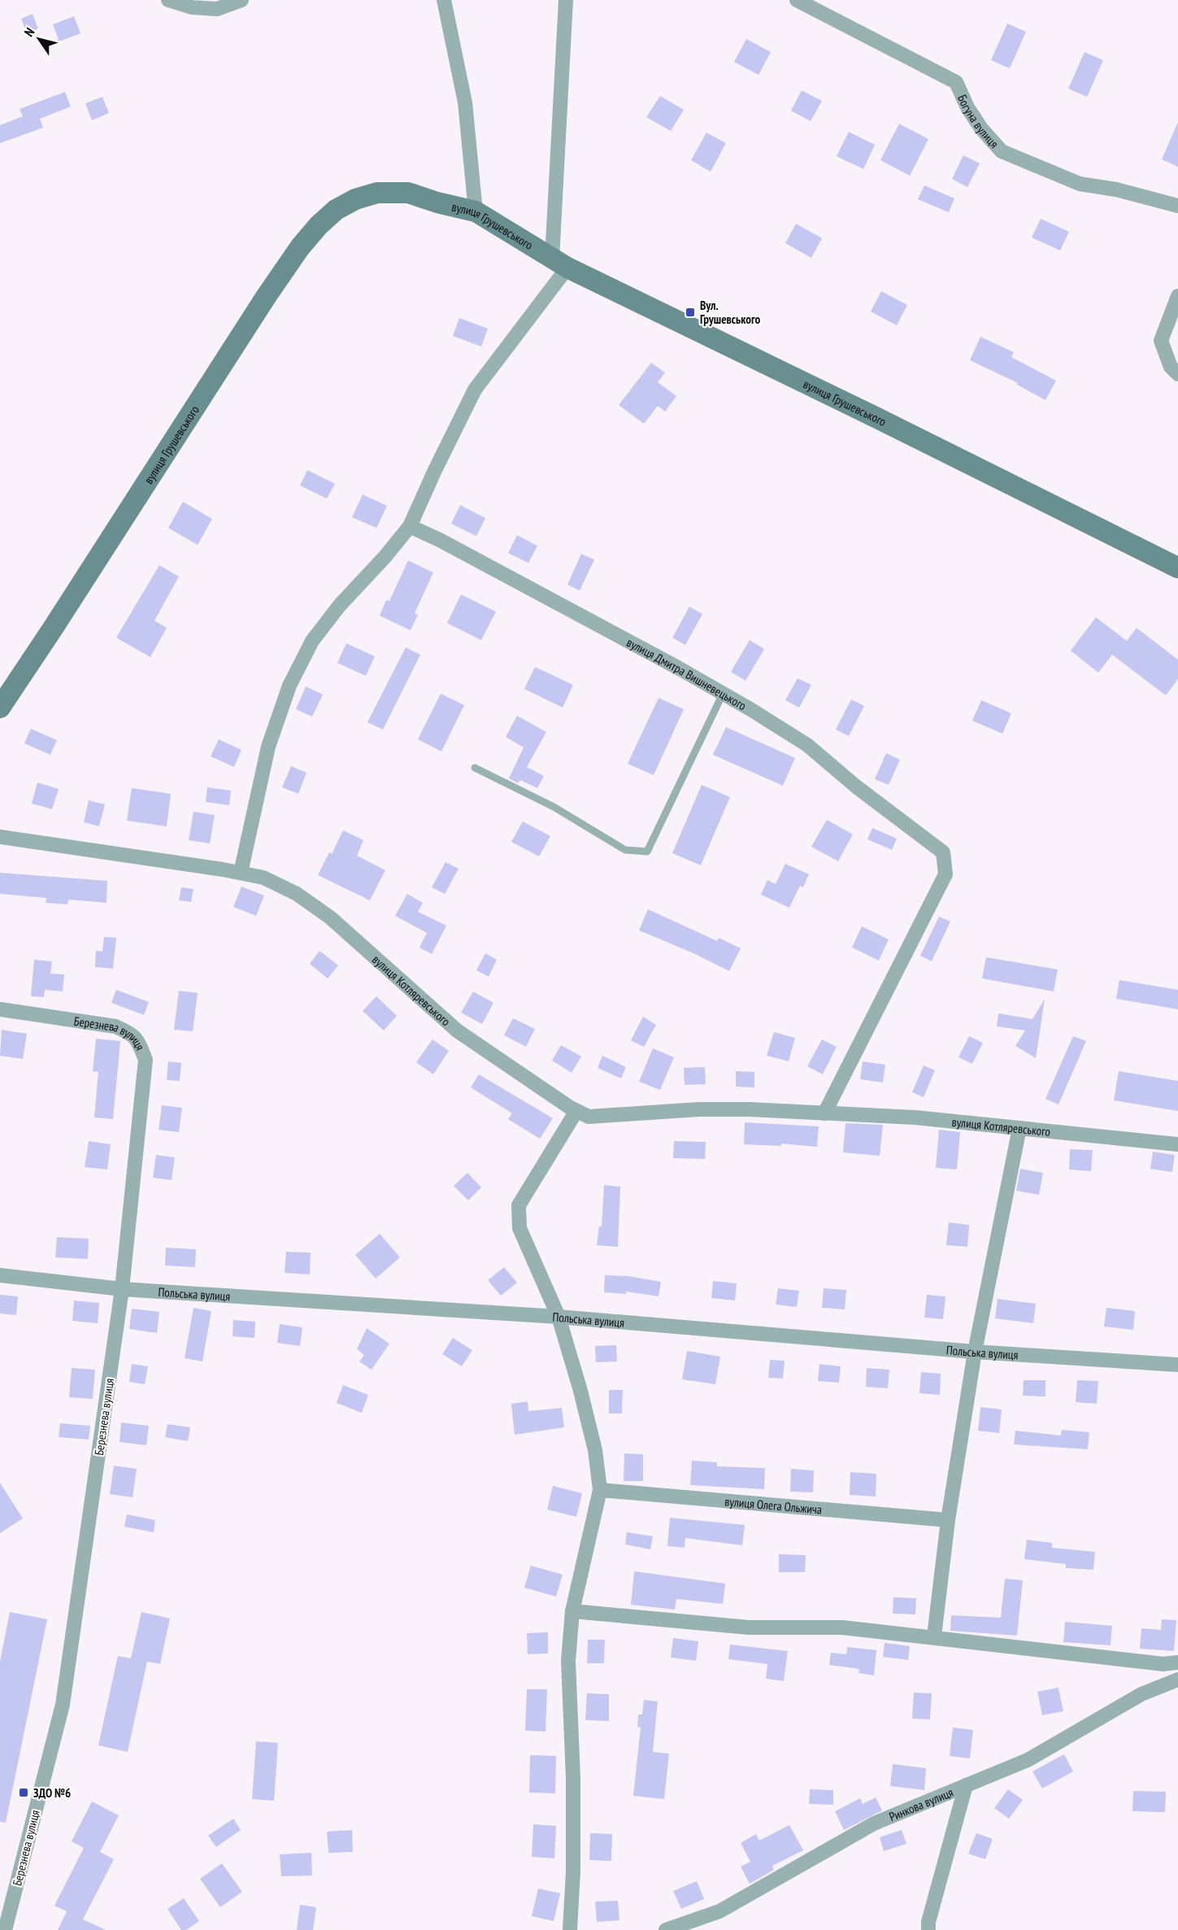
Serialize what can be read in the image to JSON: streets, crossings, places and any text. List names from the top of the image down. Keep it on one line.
{"streets":{"main road":["вулиця Грушевського"],"street":["Богуна вулиця","вулиця Дмитра Вишневецького","вулиця Котляревського","Березнева вулиця","Польська вулиця","вулиця Олега Ольжича","Ринкова вулиця"]},"crossings":[["вулиця Дмитра Вишневецького","вулиця Котляревського"],["Березнева вулиця","Польська вулиця"]],"places":{"transit":["Вул. Грушевського","ЗДО №6"]},"north":"top left"}
